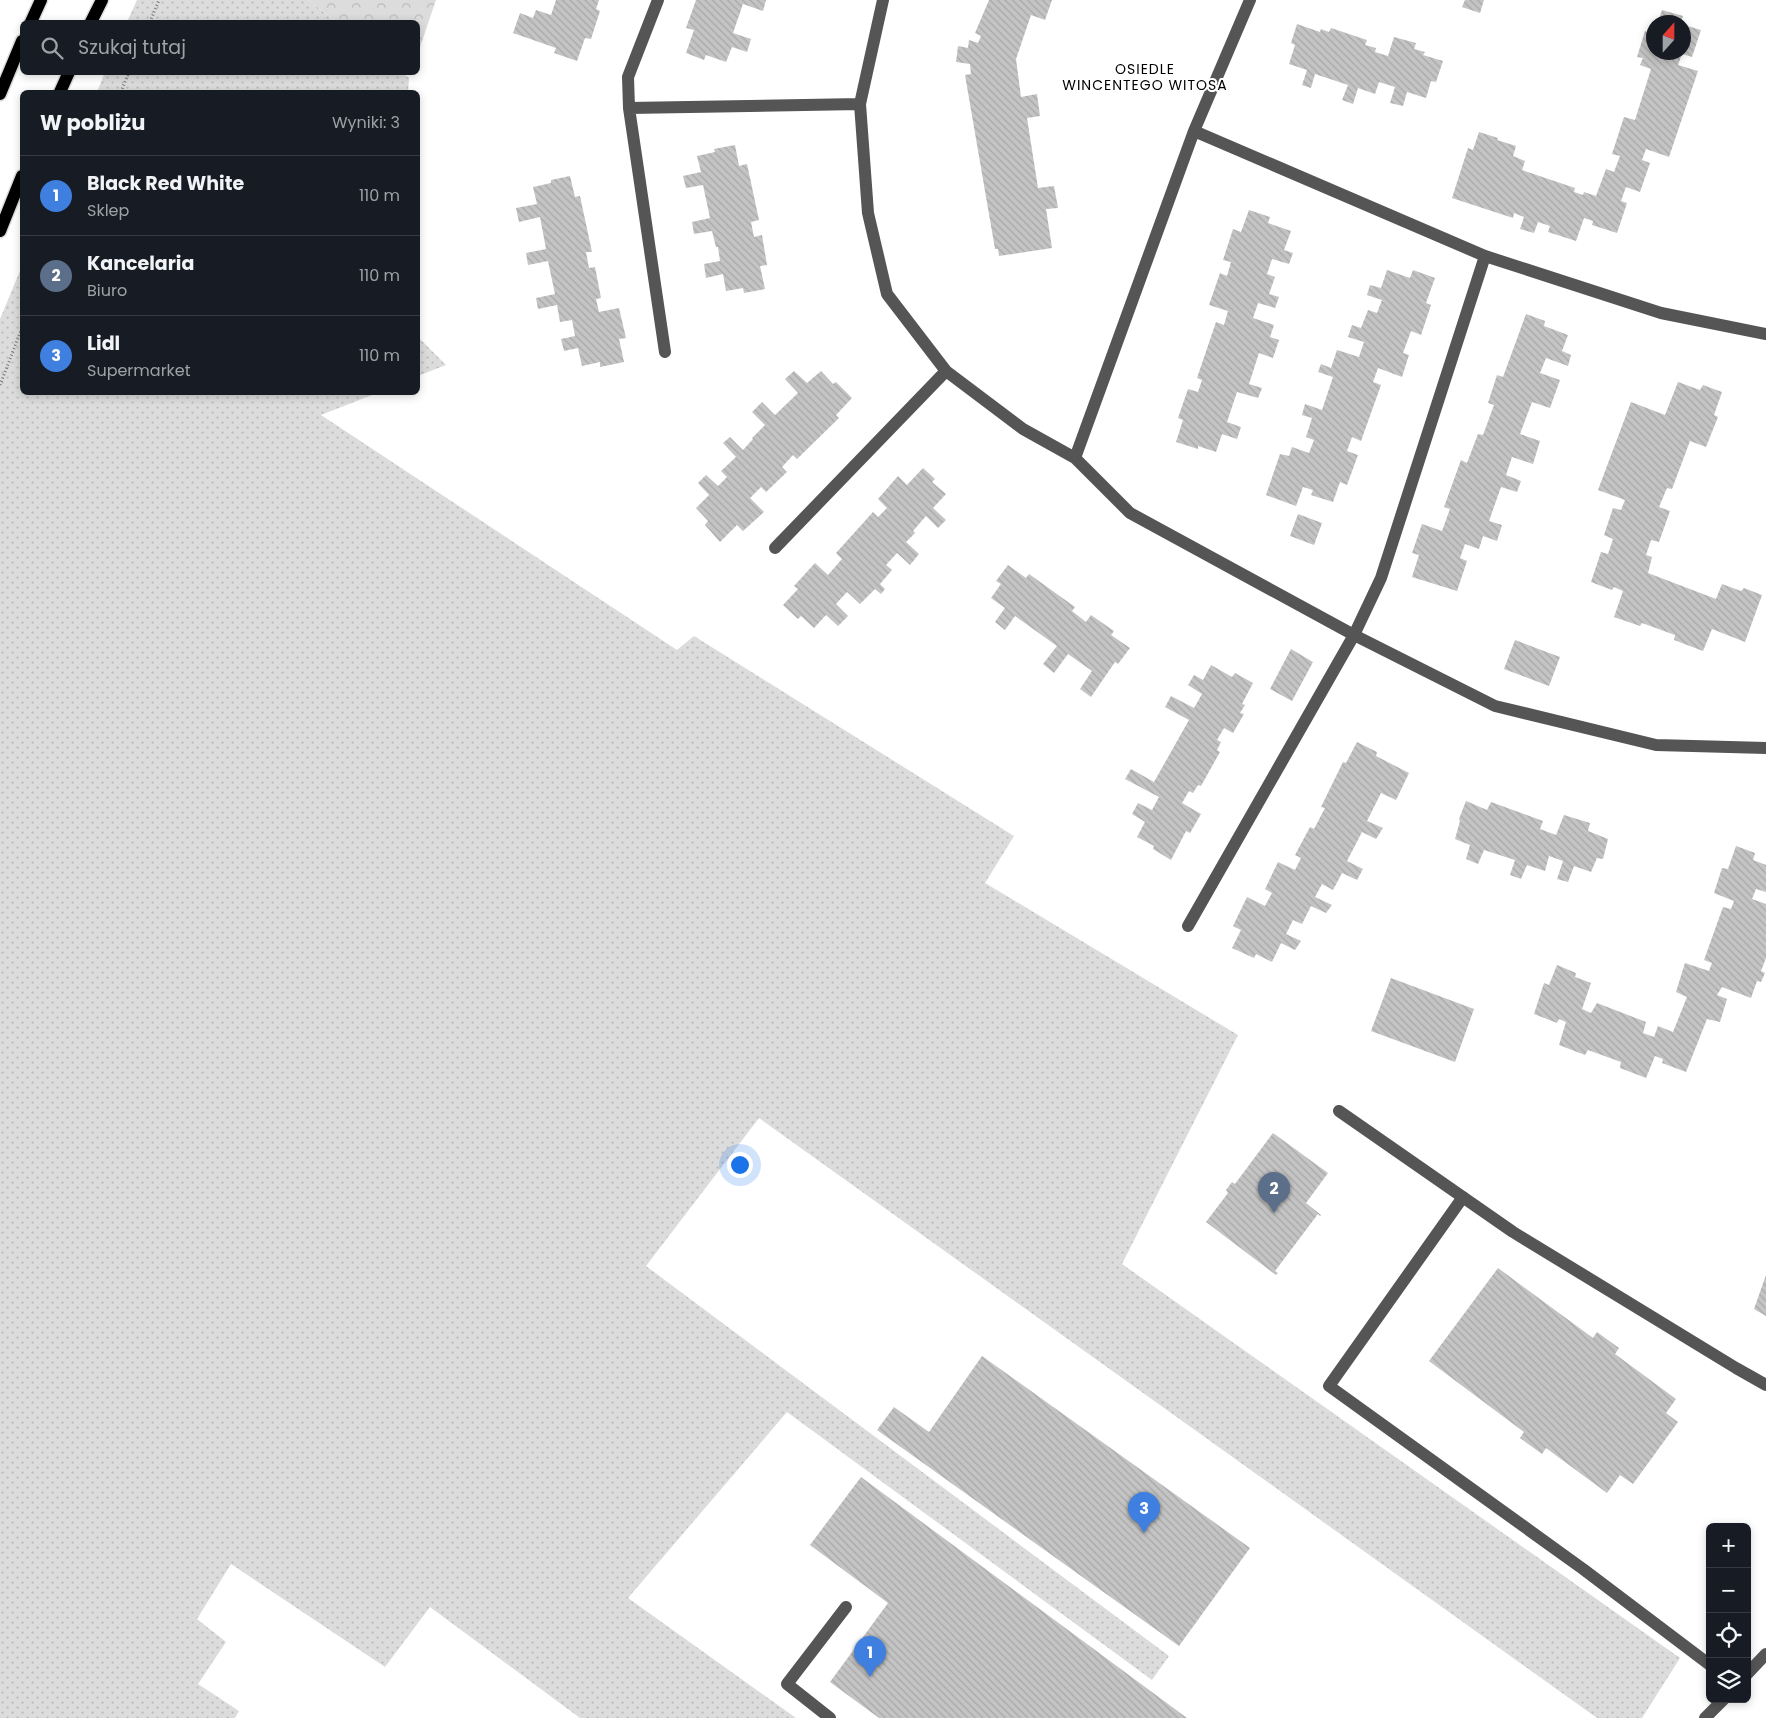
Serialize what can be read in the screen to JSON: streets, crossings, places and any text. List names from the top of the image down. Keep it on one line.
{"districts":["OSIEDLE WINCENTEGO WITOSA"],"north":"top","page":{"search":"Szukaj tutaj","heading":["W pobliżu","Wyniki: 3"],"list":[{"mark":"1","name":"Black Red White","note":"Sklep","value":"110 m"},{"mark":"2","name":"Kancelaria","note":"Biuro","value":"110 m"},{"mark":"3","name":"Lidl","note":"Supermarket","value":"110 m"}],"pins":["2","3","1"],"map_buttons":["+","−"]}}
